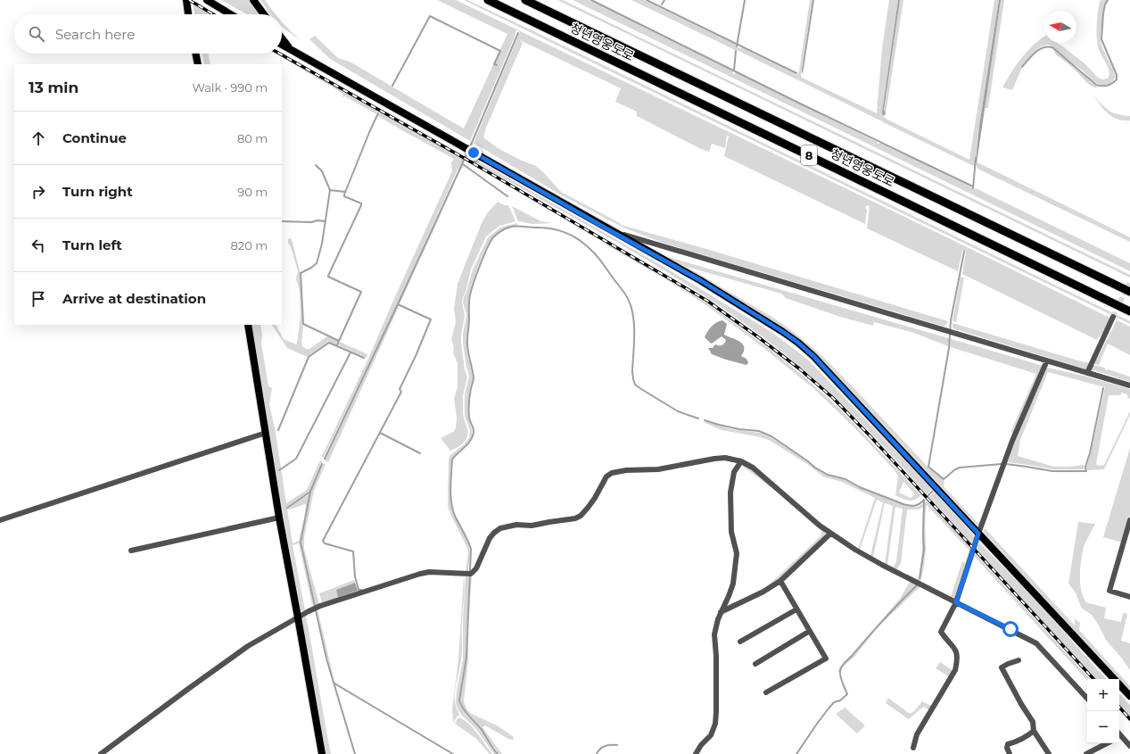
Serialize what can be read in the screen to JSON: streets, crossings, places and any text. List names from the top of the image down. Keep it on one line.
{"streets":{"highway":["청년영웅도로","8"]},"north":"left","page":{"search":"Search here","heading":["13 min","Walk · 990 m"],"list":[["Continue","80 m"],["Turn right","90 m"],["Turn left","820 m"],"Arrive at destination"],"map_buttons":["+","−"]}}
